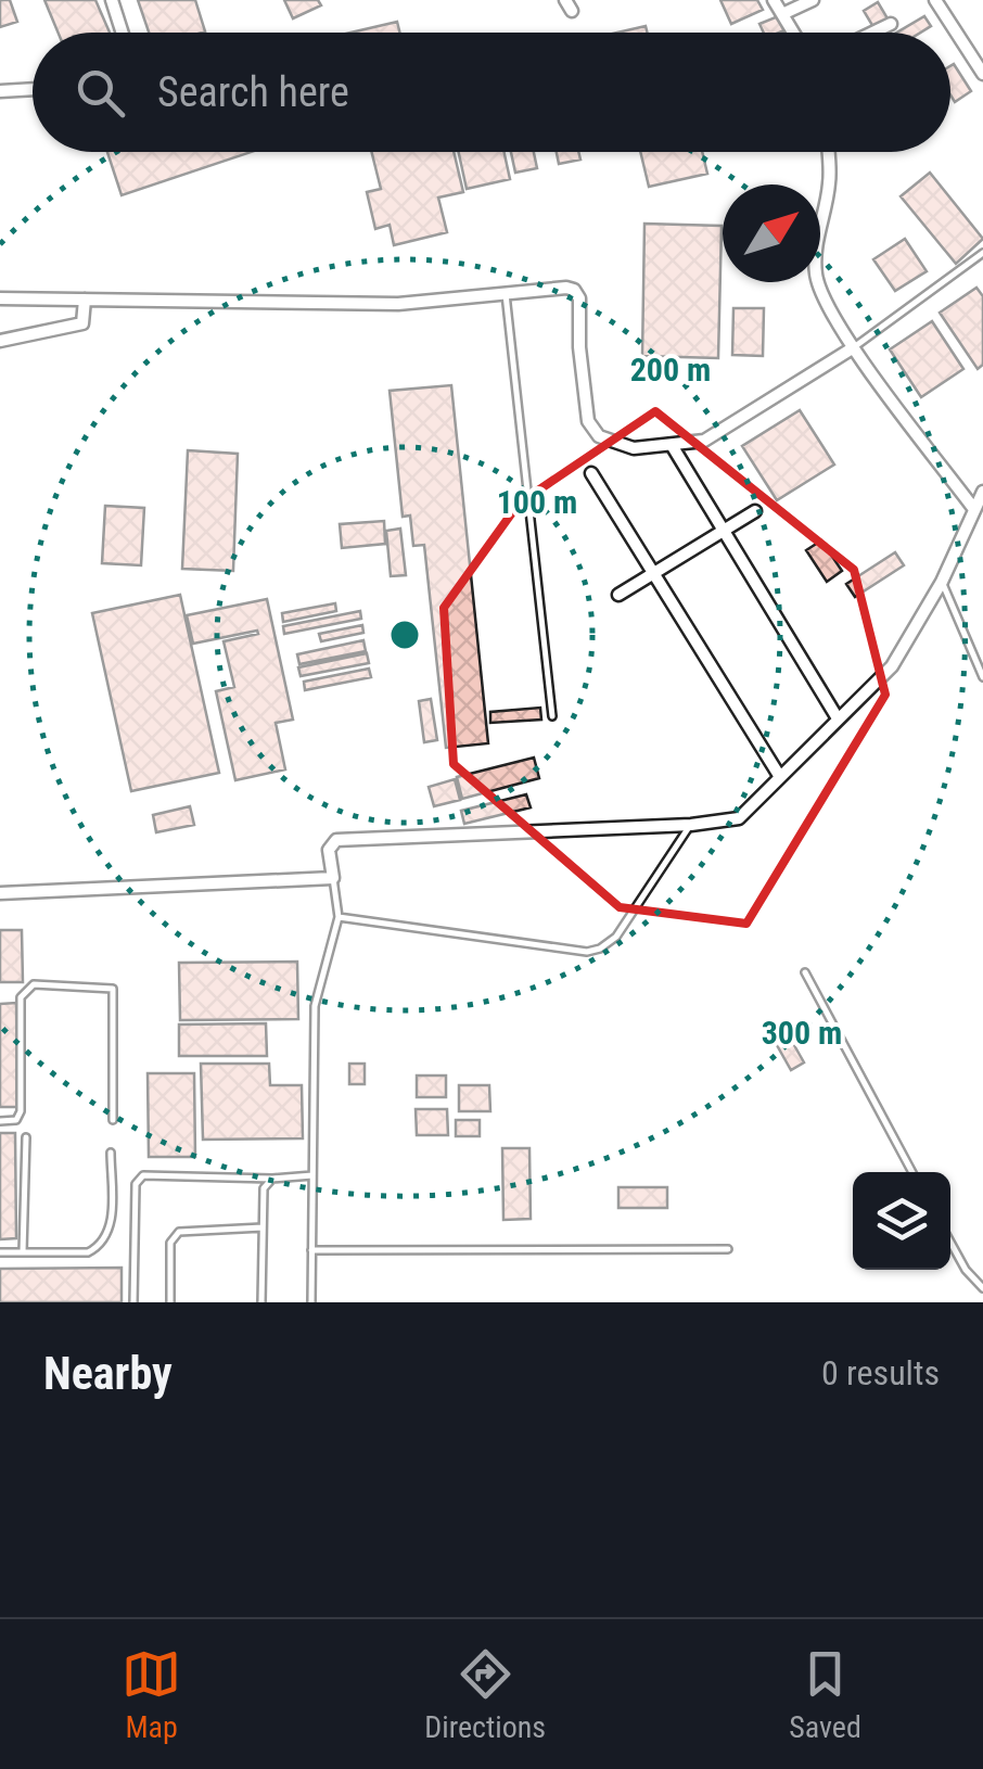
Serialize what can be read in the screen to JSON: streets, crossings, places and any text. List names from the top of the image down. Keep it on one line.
{"north":"top right","page":{"search":"Search here","heading":["Nearby","0 results"],"nav":["Map","Directions","Saved"]},"rings":["200 m","100 m","300 m"]}
